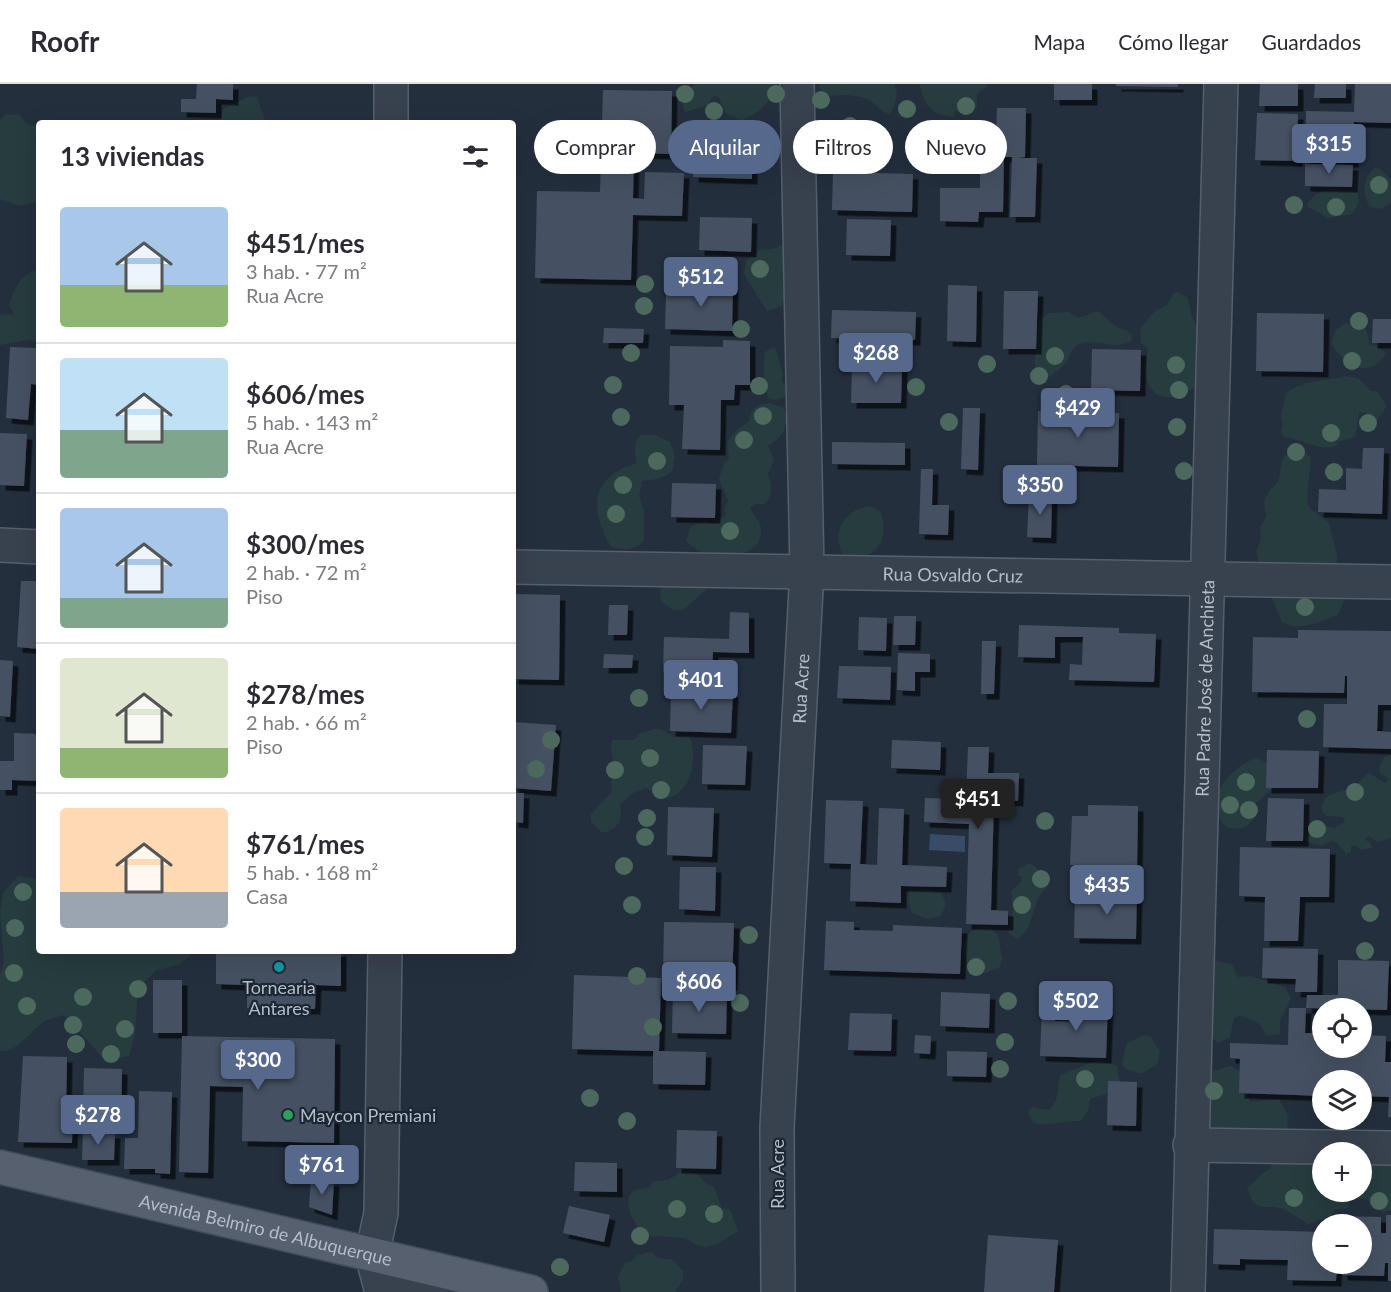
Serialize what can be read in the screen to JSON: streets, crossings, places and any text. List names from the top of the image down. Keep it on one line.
{"streets":{"main road":["Avenida Belmiro de Albuquerque"],"street":["Rua Osvaldo Cruz","Rua Acre","Rua Padre José de Anchieta"]},"crossings":[["Rua Osvaldo Cruz","Rua Acre"],["Rua Osvaldo Cruz","Rua Padre José de Anchieta"]],"places":["Tornearia Antares","Maycon Premiani"],"page":{"header":"Roofr","nav":["Mapa","Cómo llegar","Guardados"],"chip":["Comprar","Alquilar","Filtros","Nuevo"],"heading":"13 viviendas","price":["$315","$512","$268","$429","$350","$401","$451","$435","$606","$502","$300","$278","$761"],"list":[{"name":"$451/mes","note":"3 hab. · 77 m² · Rua Acre"},{"name":"$606/mes","note":"5 hab. · 143 m² · Rua Acre"},{"name":"$300/mes","note":"2 hab. · 72 m² · Piso"},{"name":"$278/mes","note":"2 hab. · 66 m² · Piso"},{"name":"$761/mes","note":"5 hab. · 168 m² · Casa"}],"map_buttons":["+","−"]}}
